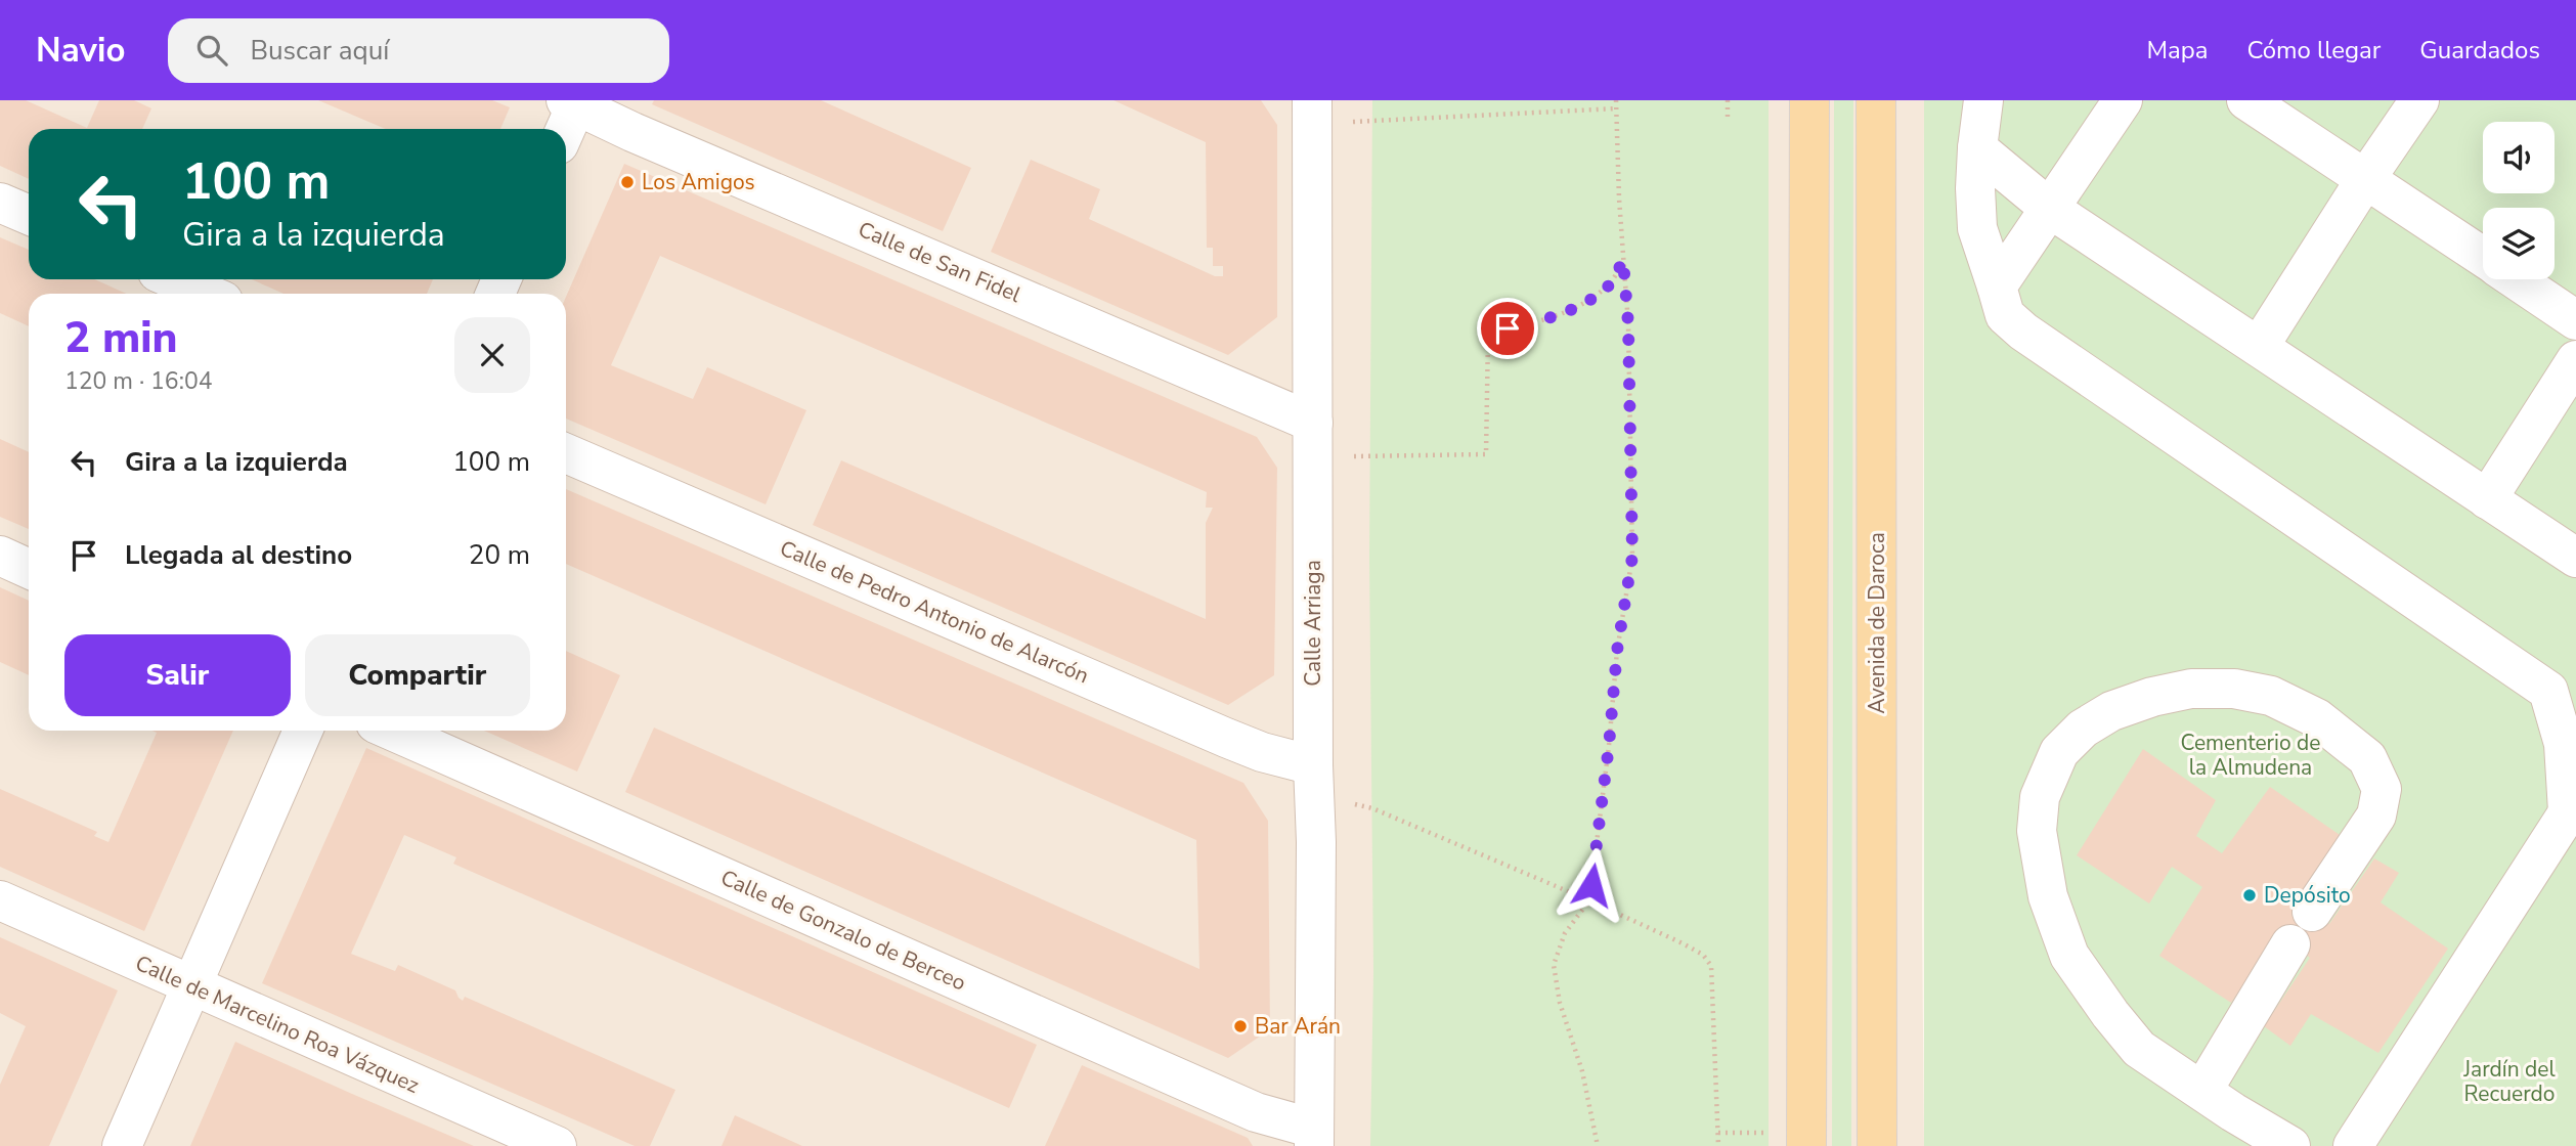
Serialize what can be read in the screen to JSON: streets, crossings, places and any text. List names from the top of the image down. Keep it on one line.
{"streets":{"main road":["Avenida de Daroca"],"street":["Calle de San Fidel","Calle de Pedro Antonio de Alarcón","Calle Arriaga","Calle de Gonzalo de Berceo","Calle de Marcelino Roa Vázquez"]},"crossings":[["Calle de San Fidel","Calle Arriaga"],["Calle de Pedro Antonio de Alarcón","Calle Arriaga"],["Calle Arriaga","Calle de Gonzalo de Berceo"]],"parks":["Cementerio de la Almudena","Jardín del Recuerdo"],"places":["Los Amigos","Depósito","Bar Arán"],"page":{"header":"Navio","search":"Buscar aquí","nav":["Mapa","Cómo llegar","Guardados"],"turn":["100 m","Gira a la izquierda"],"heading":["2 min","120 m · 16:04"],"list":[{"name":"Gira a la izquierda","value":"100 m"},{"name":"Llegada al destino","value":"20 m"}],"buttons":["Salir","Compartir"]}}
